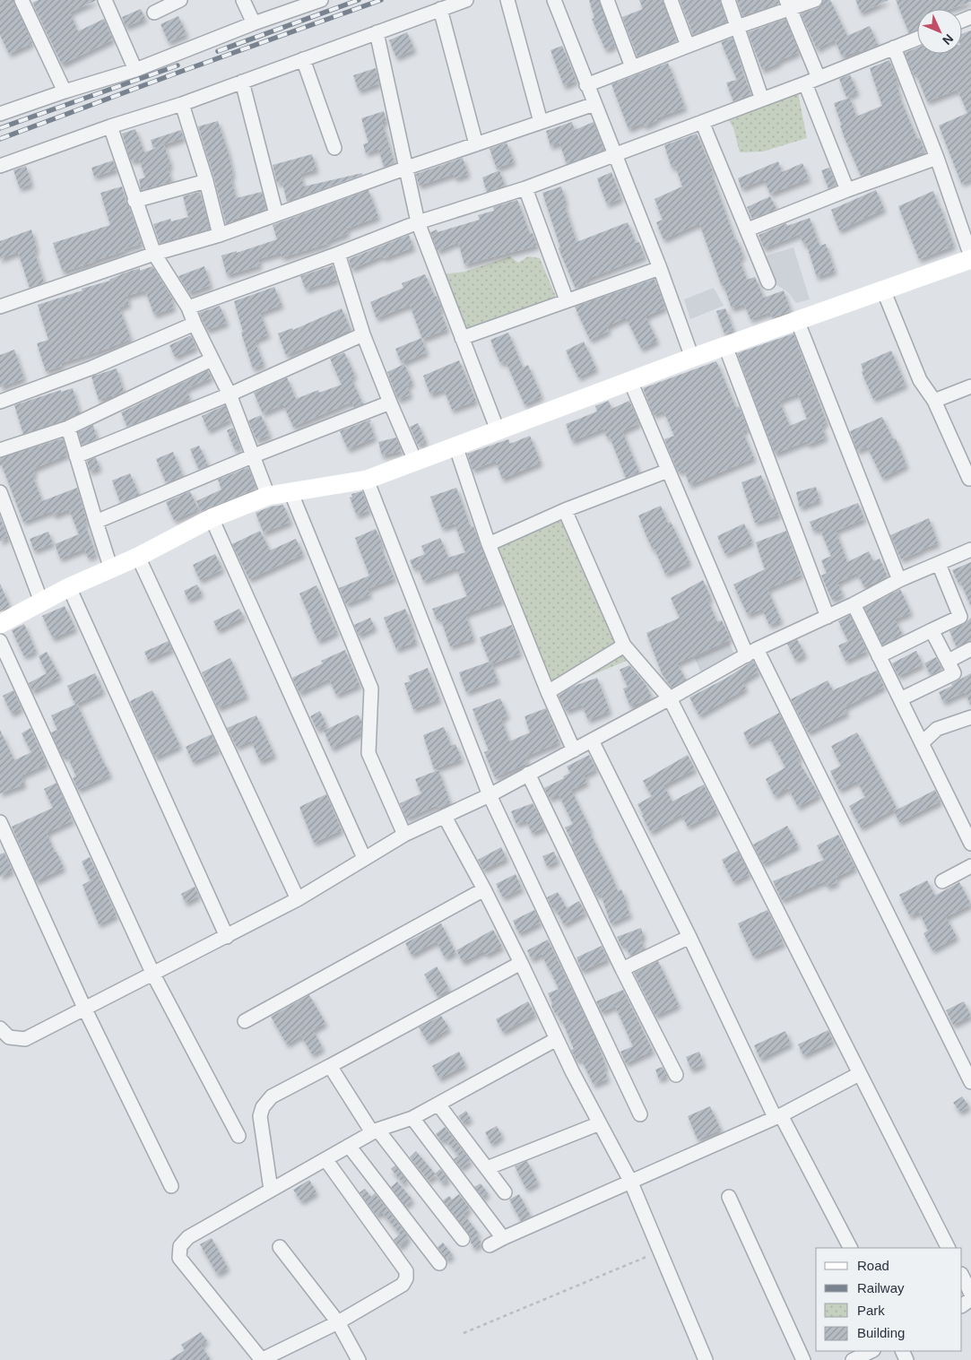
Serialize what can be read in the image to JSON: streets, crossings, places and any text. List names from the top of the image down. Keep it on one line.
{"legend":["Road","Railway","Park","Building"],"north":"bottom right"}
